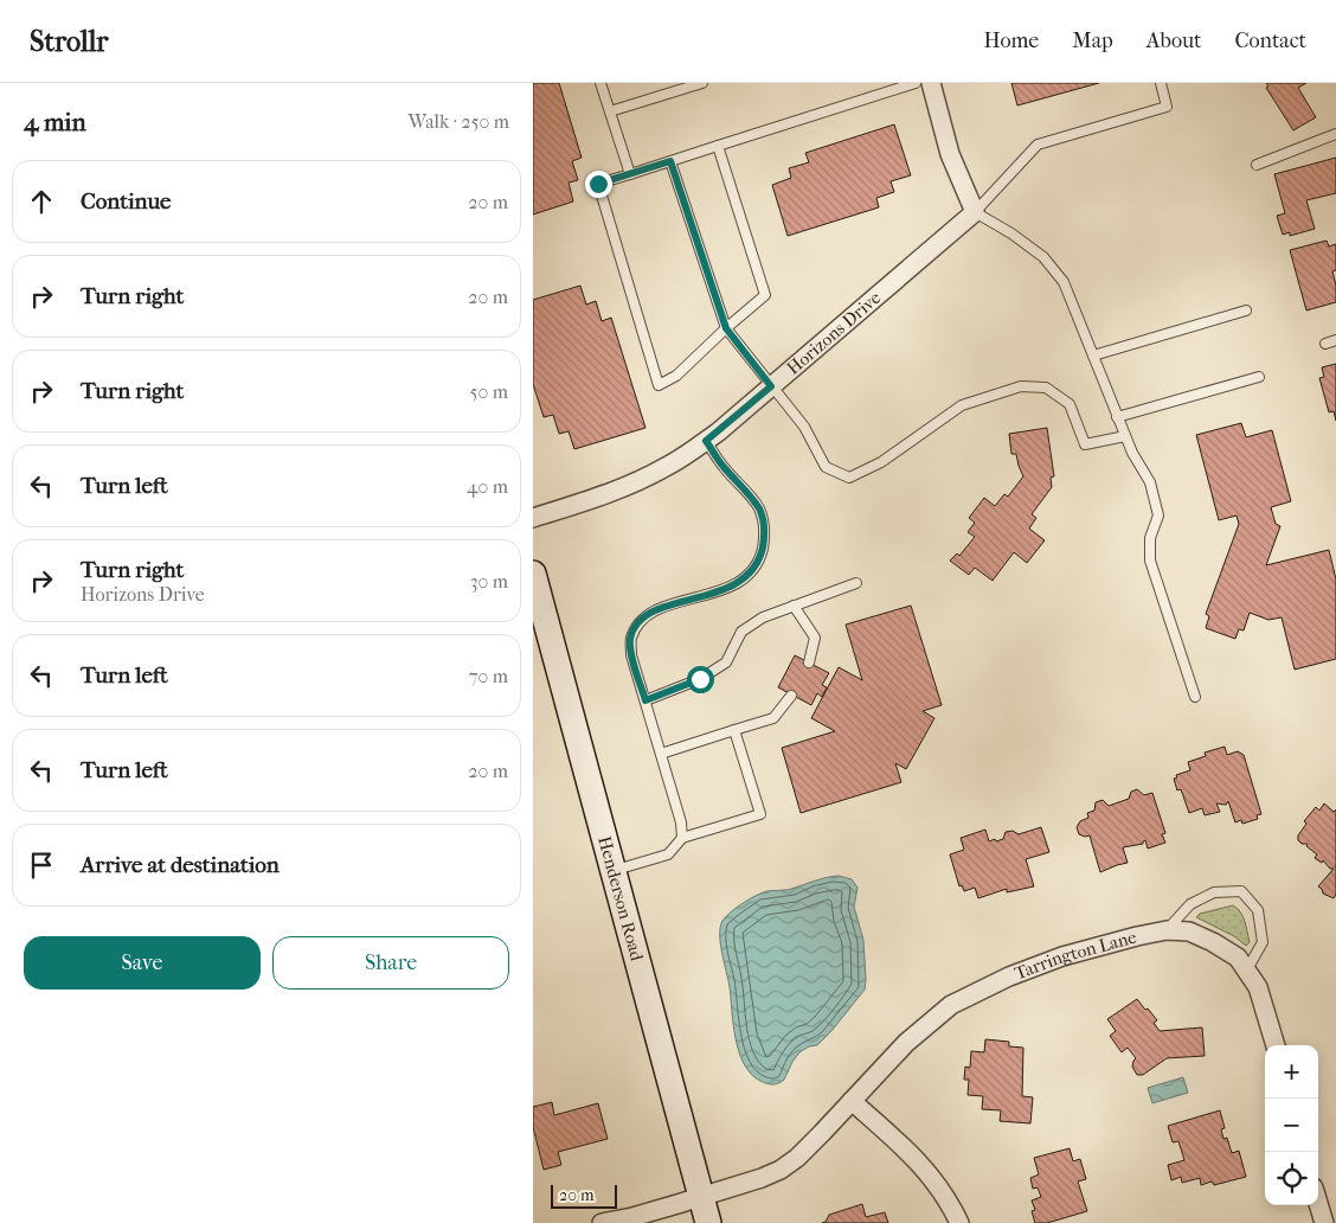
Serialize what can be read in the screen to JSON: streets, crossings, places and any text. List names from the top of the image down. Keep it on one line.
{"streets":{"main road":["Henderson Road"],"street":["Horizons Drive","Tarrington Lane"]},"crossings":[["Henderson Road","Tarrington Lane"]],"scale_bar":"20 m","page":{"header":"Strollr","nav":["Home","Map","About","Contact"],"heading":["4 min","Walk · 250 m"],"list":[["Continue","20 m"],["Turn right","20 m"],["Turn right","50 m"],["Turn left","40 m"],["Turn right","Horizons Drive","30 m"],["Turn left","70 m"],["Turn left","20 m"],"Arrive at destination"],"buttons":["Save","Share"],"map_buttons":["+","−"],"scale":"20 m"}}
